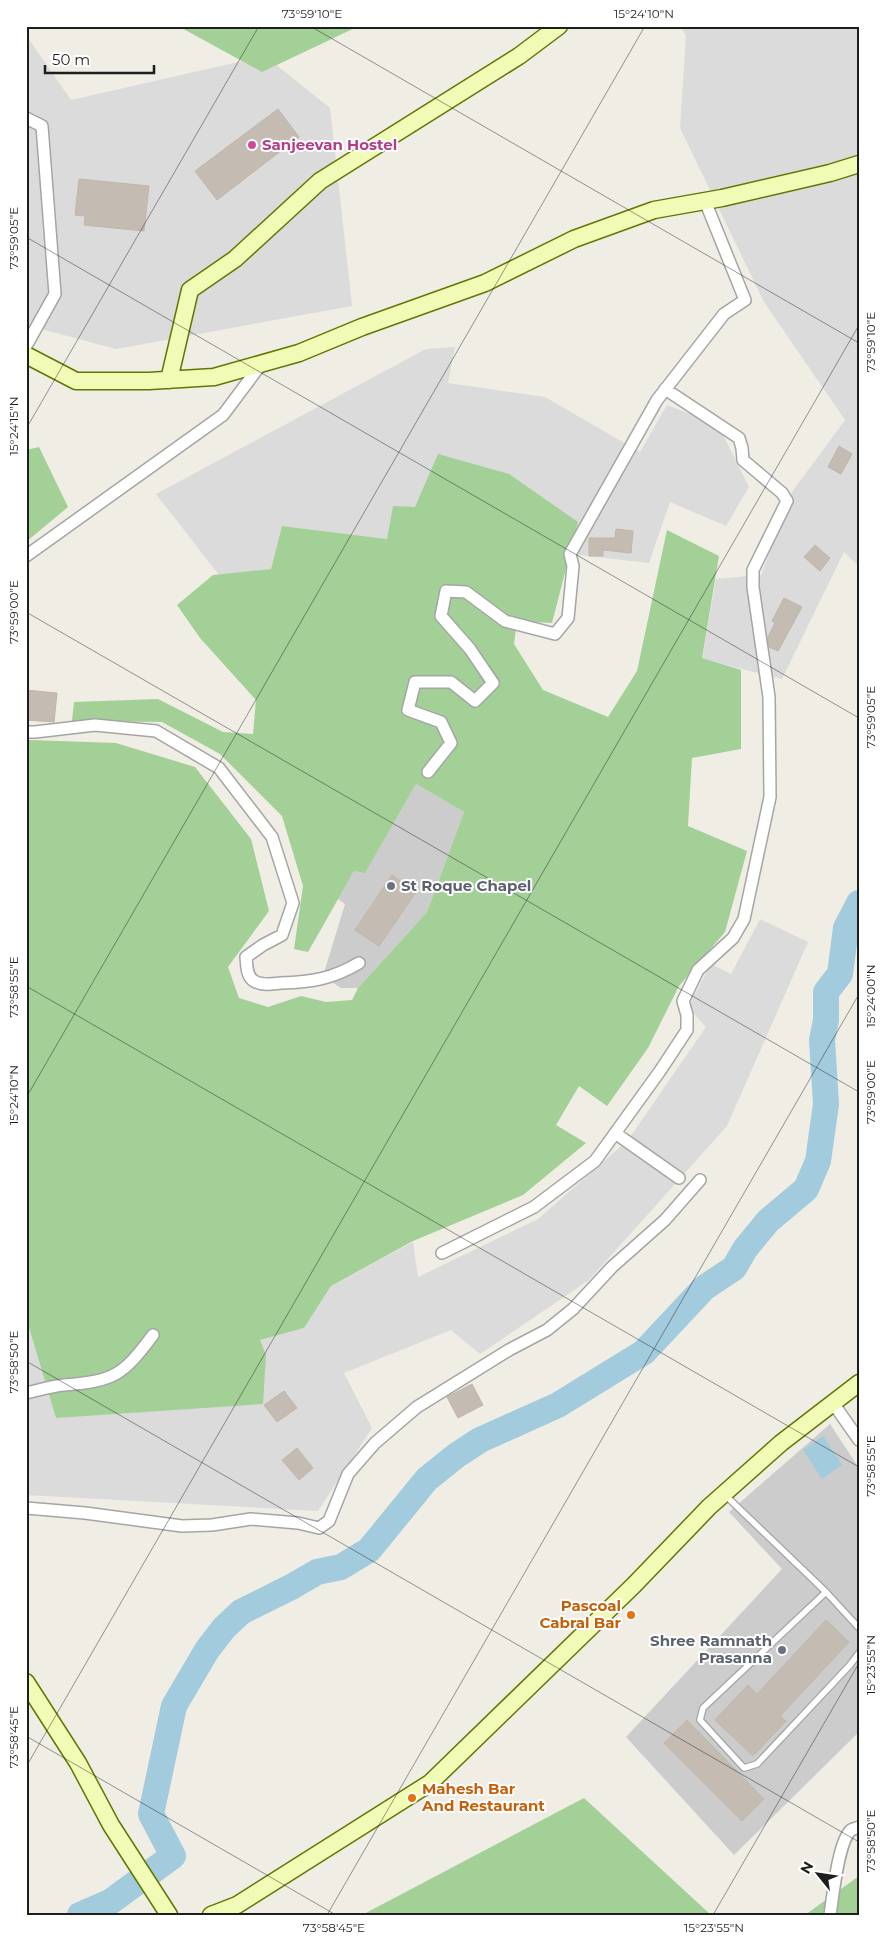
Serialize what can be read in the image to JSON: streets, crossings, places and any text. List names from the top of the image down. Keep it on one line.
{"places":["Sanjeevan Hostel","St Roque Chapel","Pascoal Cabral Bar","Shree Ramnath Prasanna","Mahesh Bar And Restaurant"],"scale_bar":"50 m","north":"top left","coordinates":["73°59'10\"E","15°24'10\"N","73°59'05\"E","15°24'15\"N","73°59'00\"E","73°58'55\"E","15°24'00\"N","73°58'50\"E","15°23'55\"N","73°58'45\"E"]}
